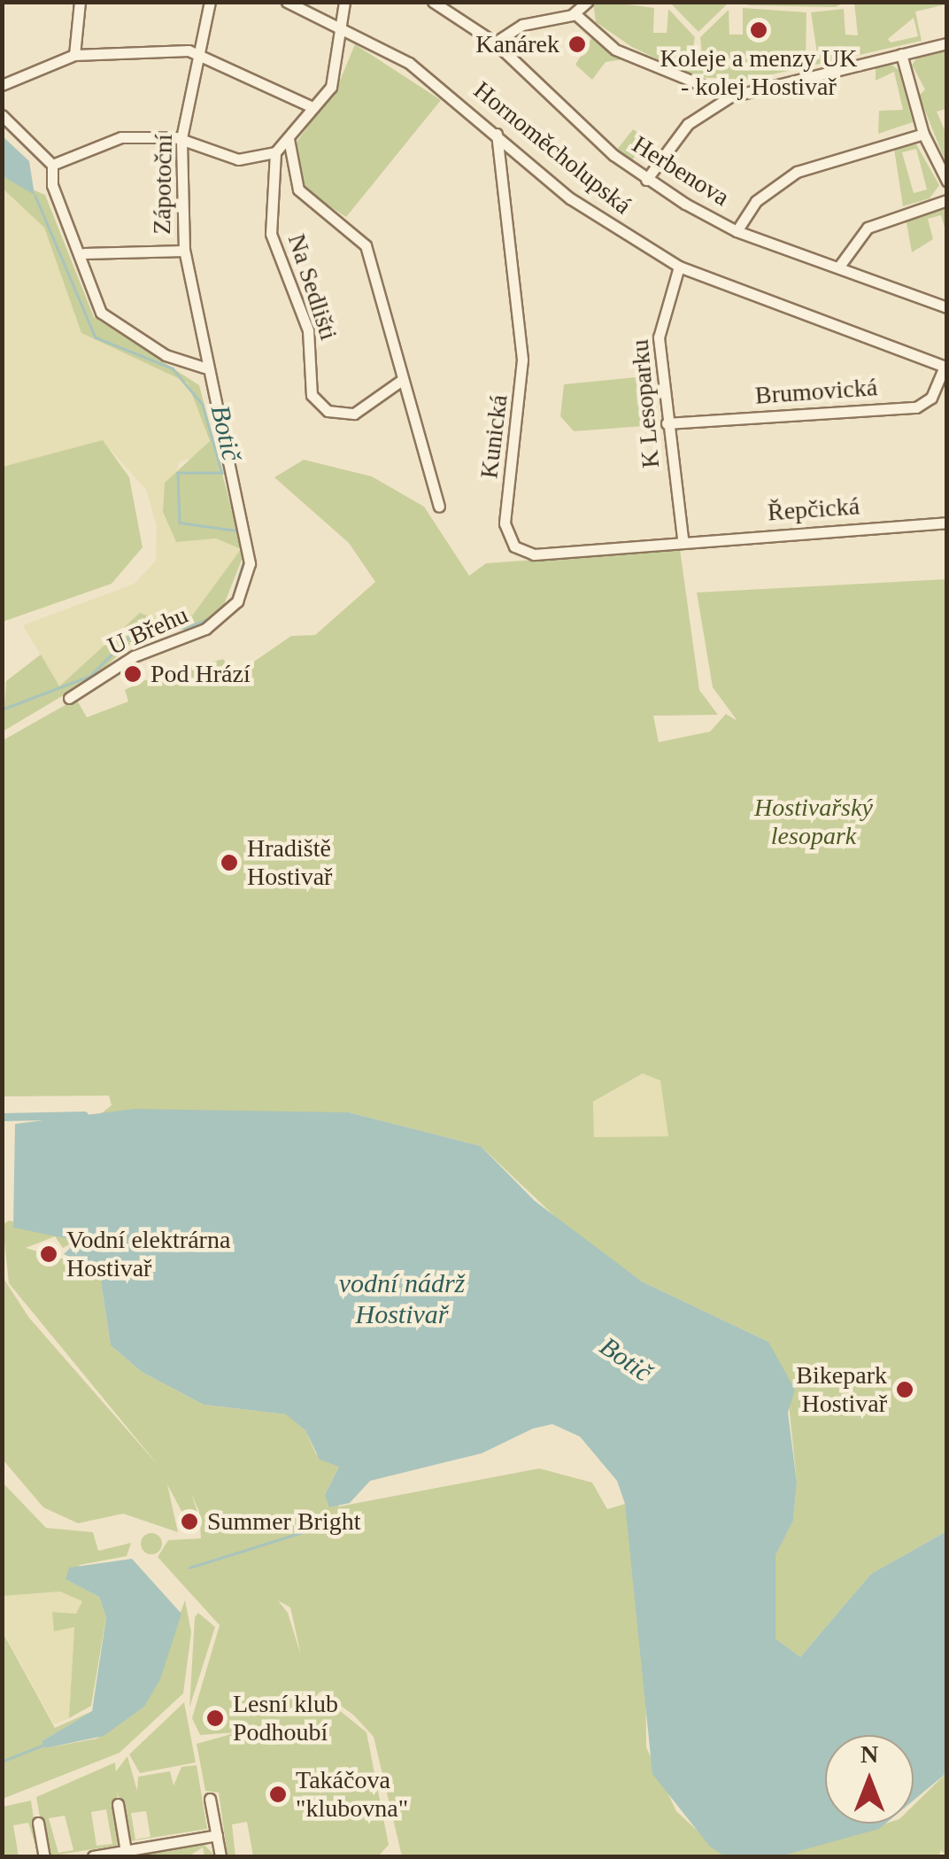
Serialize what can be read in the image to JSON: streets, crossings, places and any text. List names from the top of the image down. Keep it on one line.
{"streets":{"street":["Hornoměcholupská","Herbenova","Zápotoční","Na Sedlišti","Brumovická","K Lesoparku","Kunická","Řepčická","U Břehu"]},"crossings":[["Hornoměcholupská","Brumovická"],["Hornoměcholupská","K Lesoparku"],["Hornoměcholupská","Kunická"],["Zápotoční","U Břehu"],["Brumovická","K Lesoparku"],["K Lesoparku","Kunická"],["K Lesoparku","Řepčická"],["Kunická","Řepčická"]],"water":["Botič","vodní nádrž Hostivař"],"parks":["Hostivařský lesopark"],"places":["Koleje a menzy UK - kolej Hostivař","Kanárek","Pod Hrází","Hradiště Hostivař","Vodní elektrárna Hostivař","Bikepark Hostivař","Summer Bright","Lesní klub Podhoubí","Takáčova \"klubovna\""],"north":"top"}
